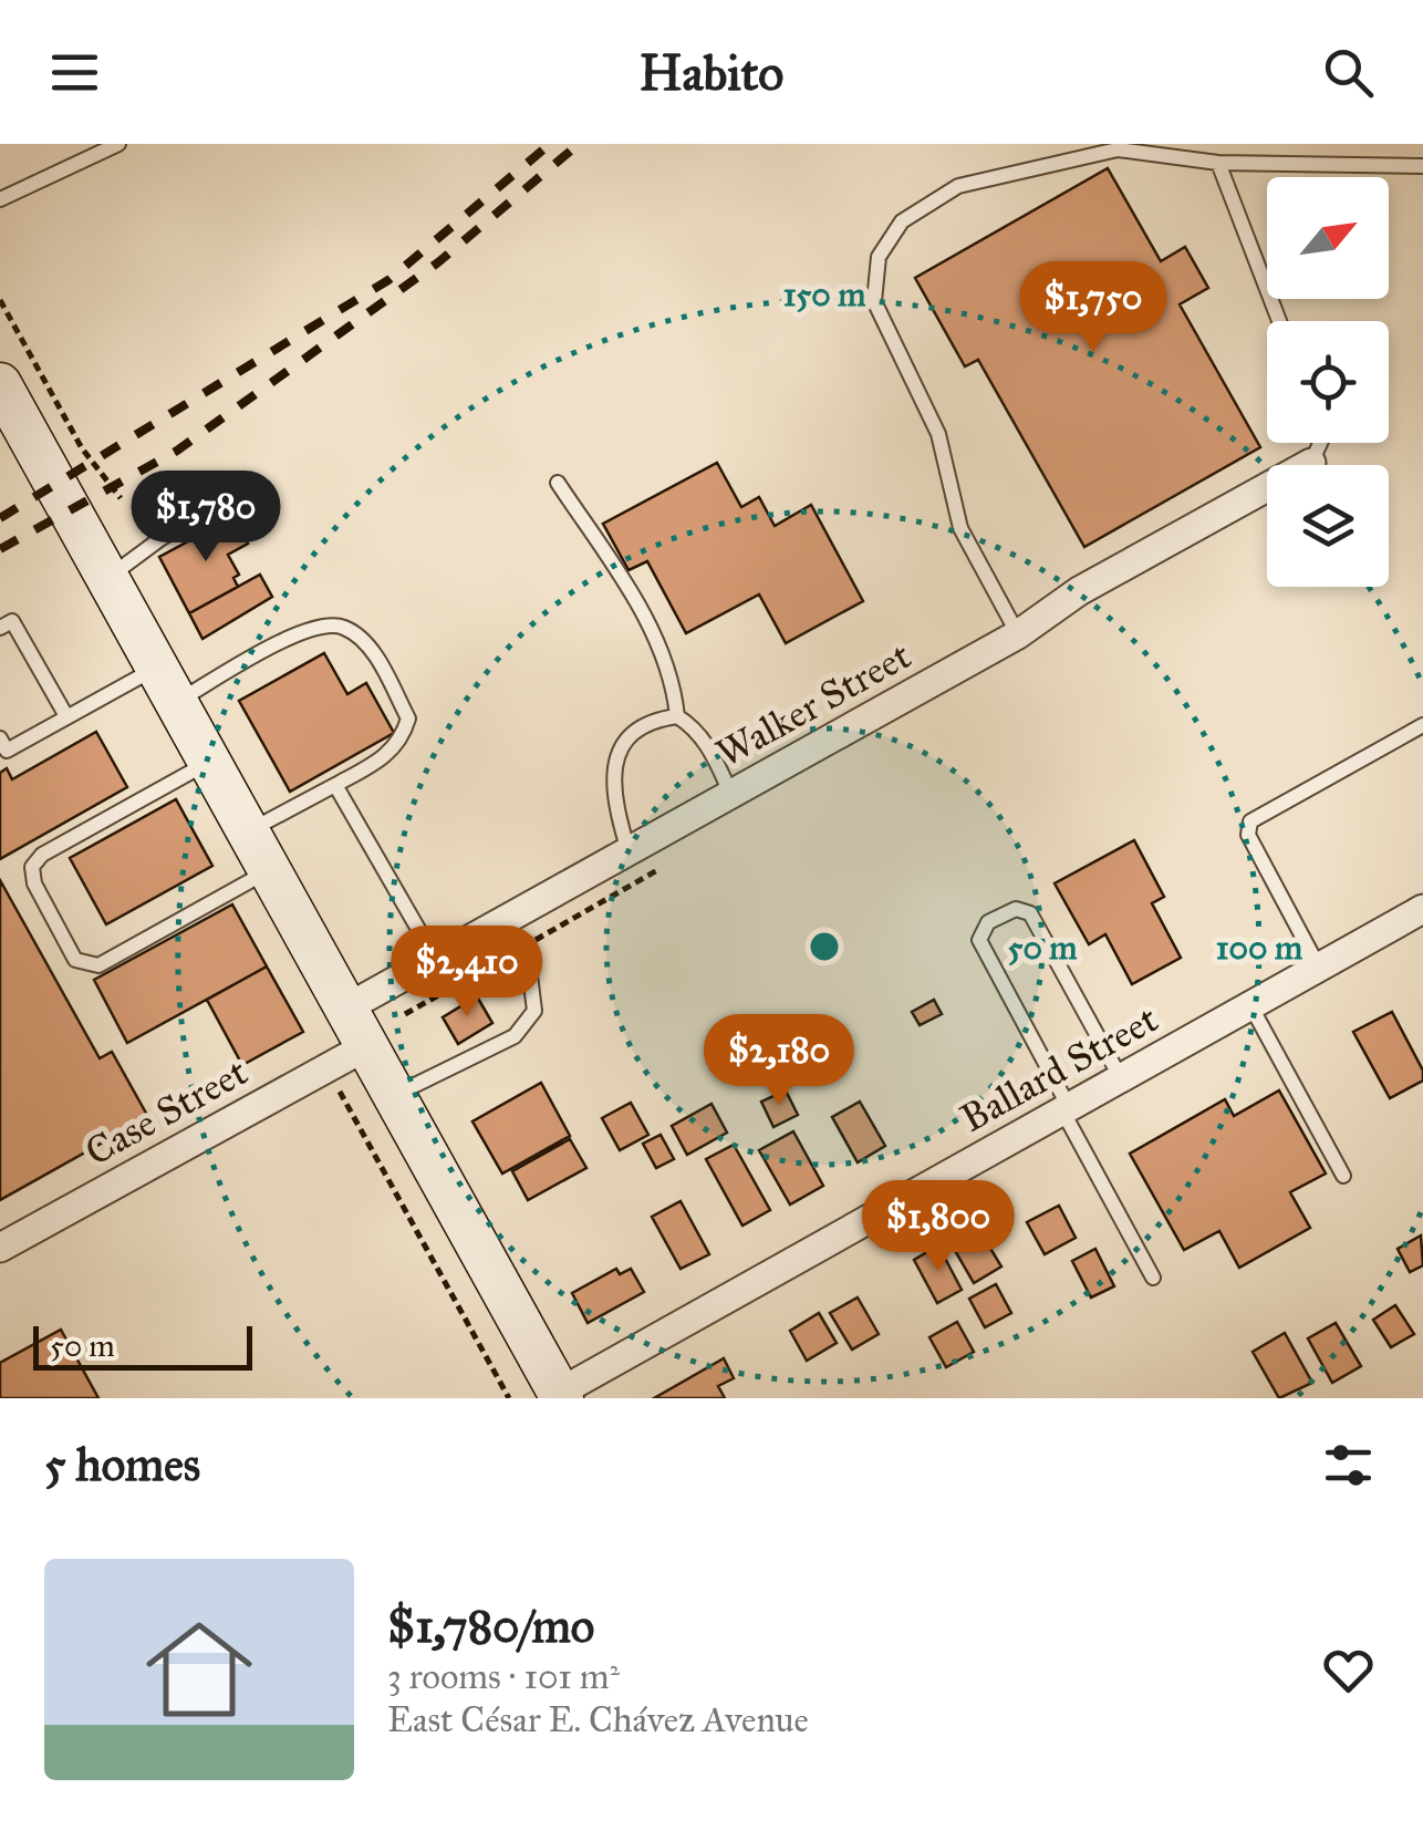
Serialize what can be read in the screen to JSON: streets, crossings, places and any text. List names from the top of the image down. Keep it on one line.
{"streets":{"street":["Walker Street","Ballard Street","Case Street"]},"scale_bar":"50 m","north":"top right","page":{"header":"Habito","price":["$1,750","$1,780","$2,410","$2,180","$1,800"],"scale":"50 m","heading":"5 homes","list":[{"name":"$1,780/mo","note":"3 rooms · 101 m² · East César E. Chávez Avenue"}]},"rings":["150 m","50 m","100 m"]}
